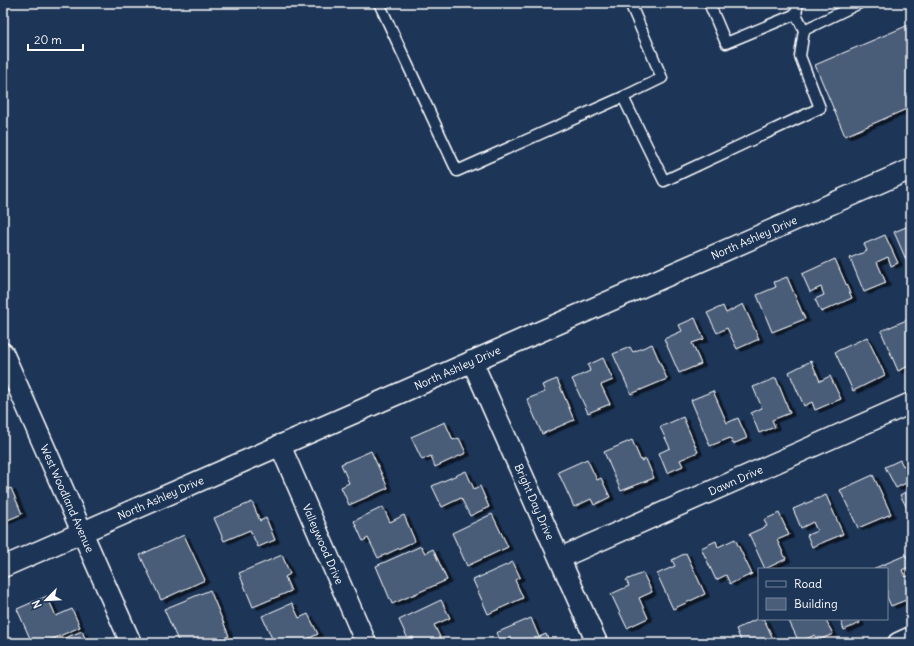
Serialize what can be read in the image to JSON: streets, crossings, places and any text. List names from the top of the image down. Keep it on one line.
{"streets":{"street":["North Ashley Drive","Dawn Drive","West Woodland Avenue","Bright Day Drive","Valleywood Drive"]},"crossings":[["North Ashley Drive","West Woodland Avenue"],["North Ashley Drive","Bright Day Drive"],["North Ashley Drive","Valleywood Drive"],["Dawn Drive","Bright Day Drive"]],"legend":["Road","Building"],"scale_bar":"20 m","north":"bottom left"}
